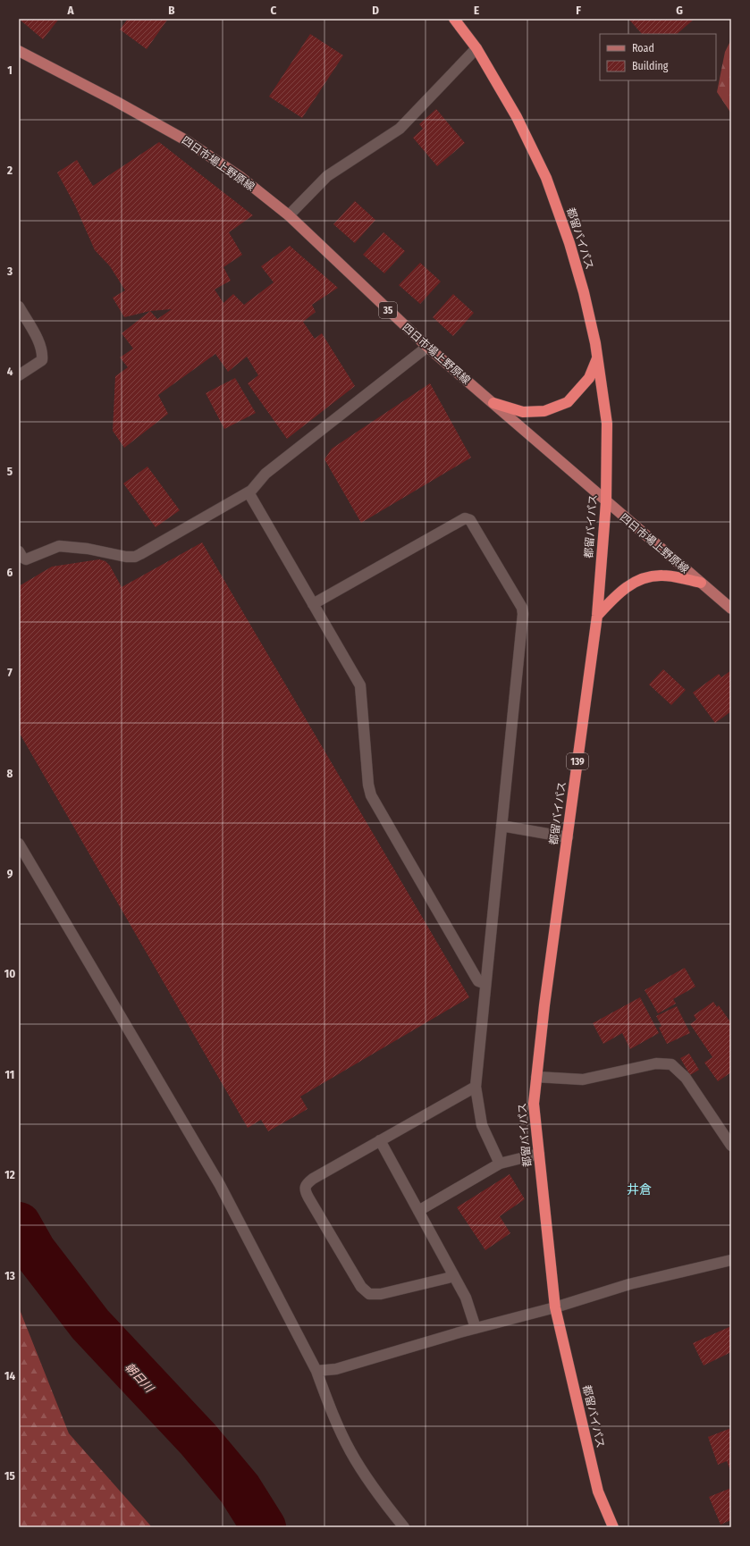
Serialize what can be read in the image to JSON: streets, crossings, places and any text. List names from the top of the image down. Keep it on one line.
{"streets":{"highway":["都留バイパス","139"],"main road":["四日市場上野原線","35"]},"crossings":[["四日市場上野原線","都留バイパス"]],"districts":["井倉"],"water":["朝日川"],"legend":["Road","Building"],"grid":{"columns":["A","B","C","D","E","F","G"],"rows":["1","2","3","4","5","6","7","8","9","10","11","12","13","14","15"]}}
